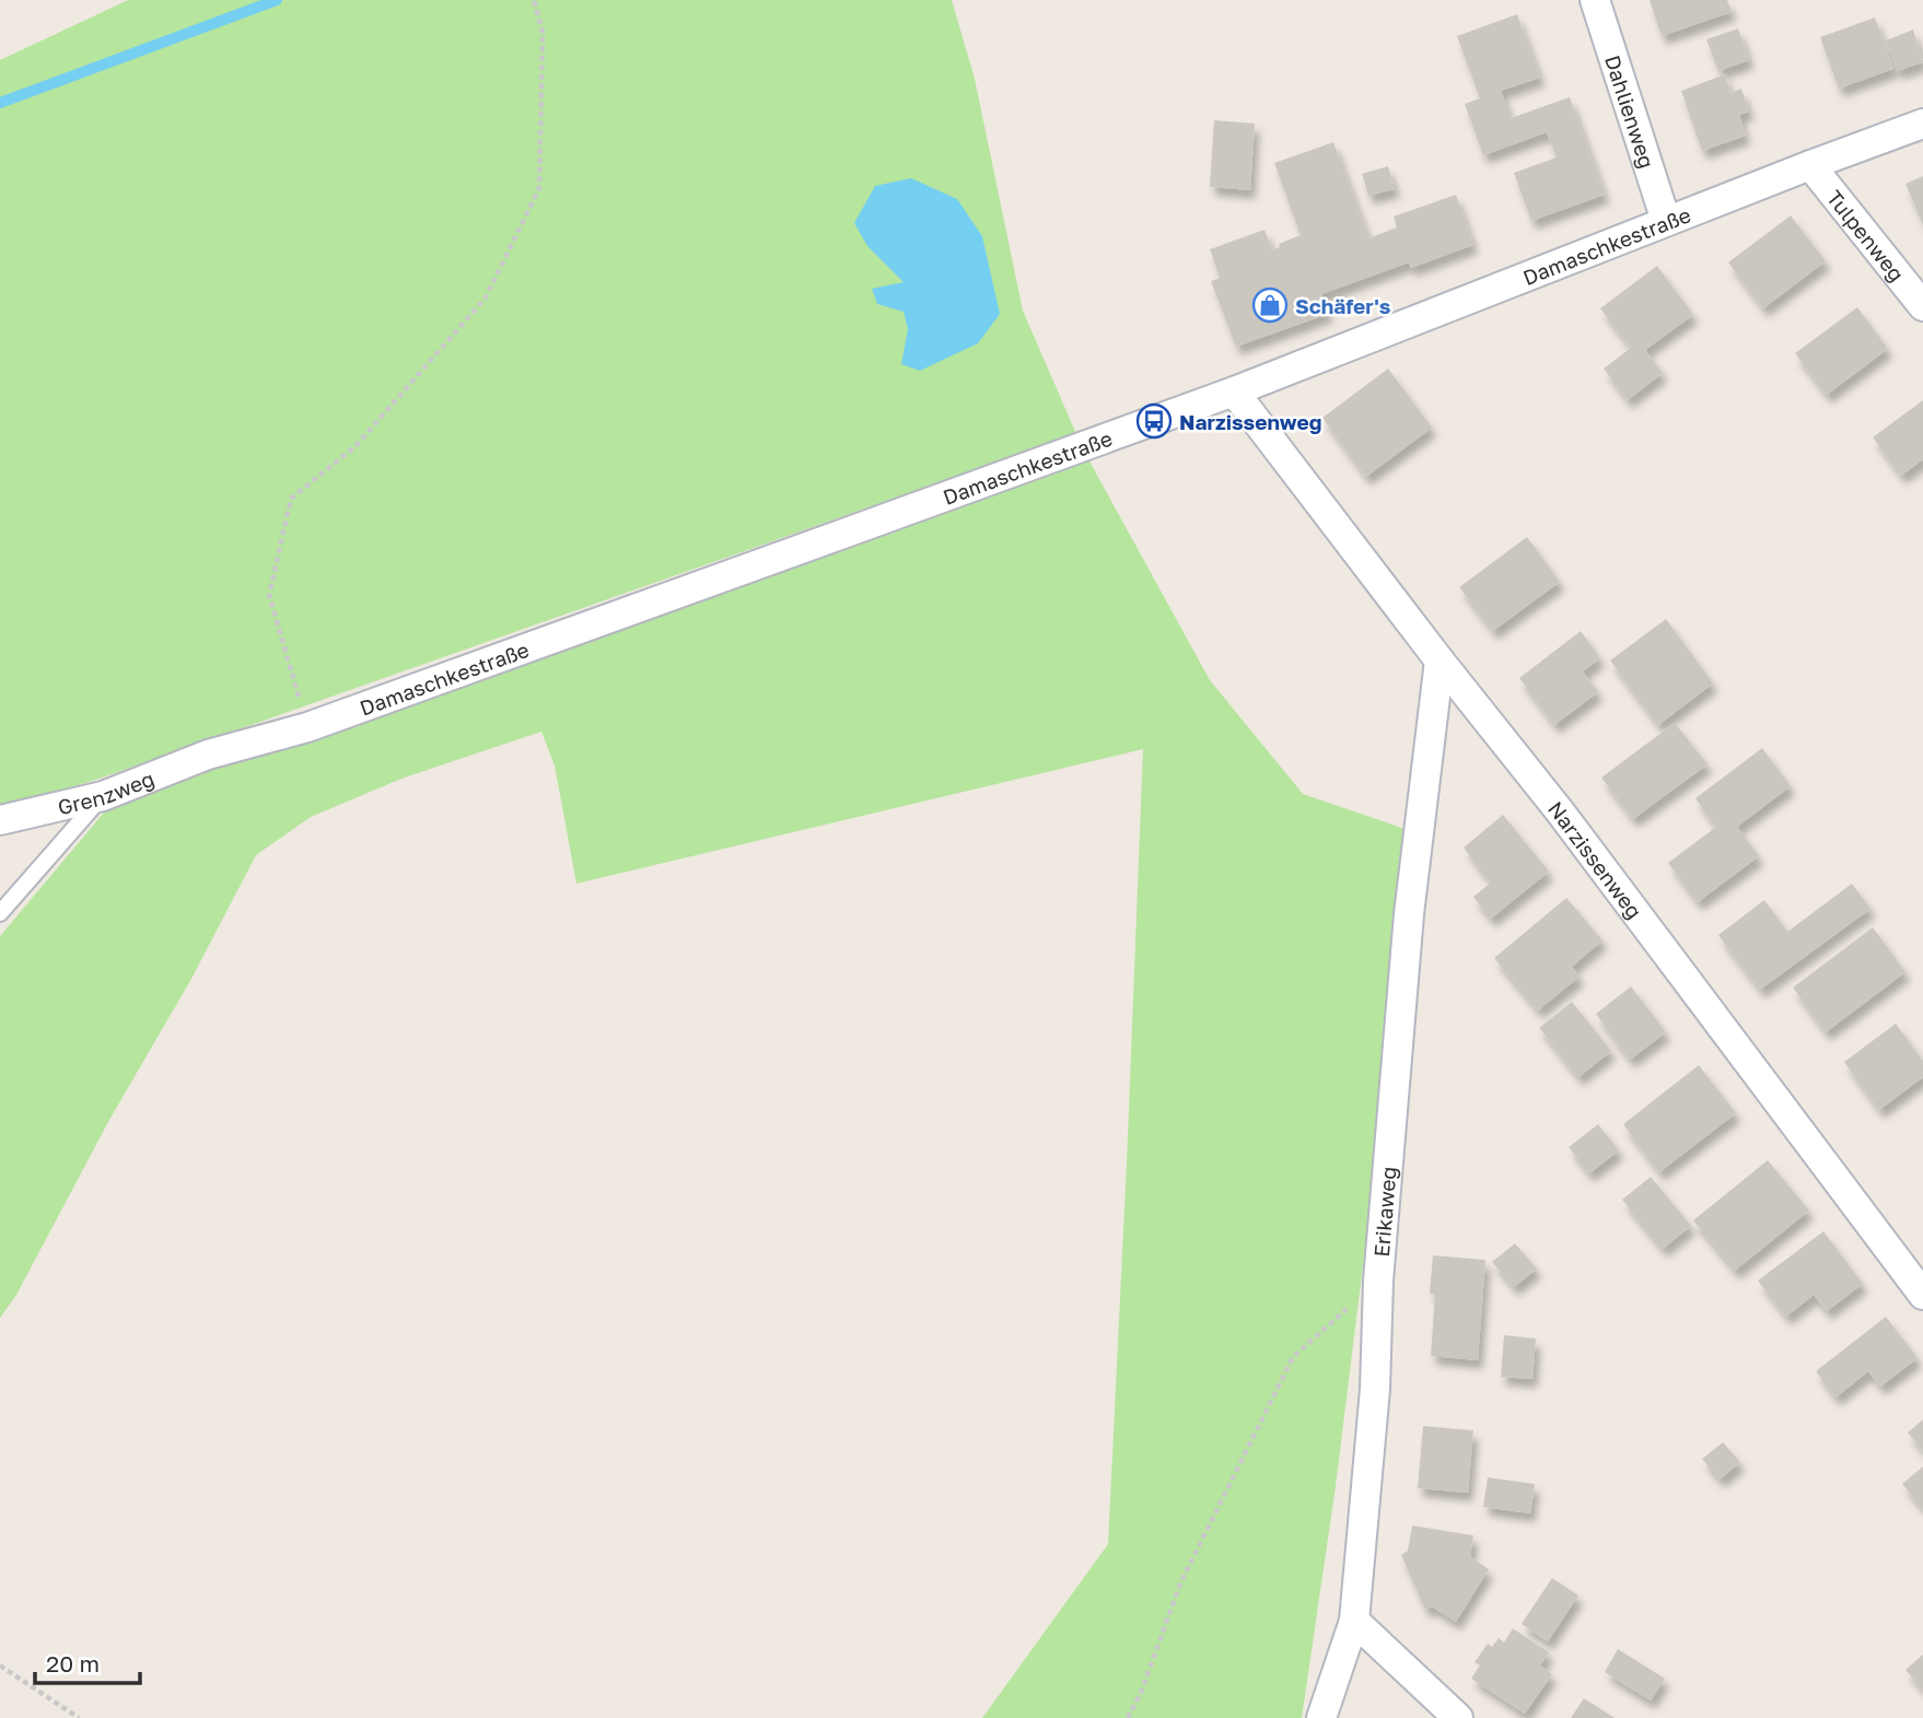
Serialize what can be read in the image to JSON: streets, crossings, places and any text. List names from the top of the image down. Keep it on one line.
{"streets":{"street":["Dahlienweg","Tulpenweg","Damaschkestraße","Grenzweg","Narzissenweg","Erikaweg"]},"crossings":[["Dahlienweg","Damaschkestraße"],["Tulpenweg","Damaschkestraße"],["Damaschkestraße","Grenzweg"],["Damaschkestraße","Narzissenweg"],["Narzissenweg","Erikaweg"]],"places":{"shop":["Schäfer's"],"bus stop":["Narzissenweg"]},"scale_bar":"20 m"}
